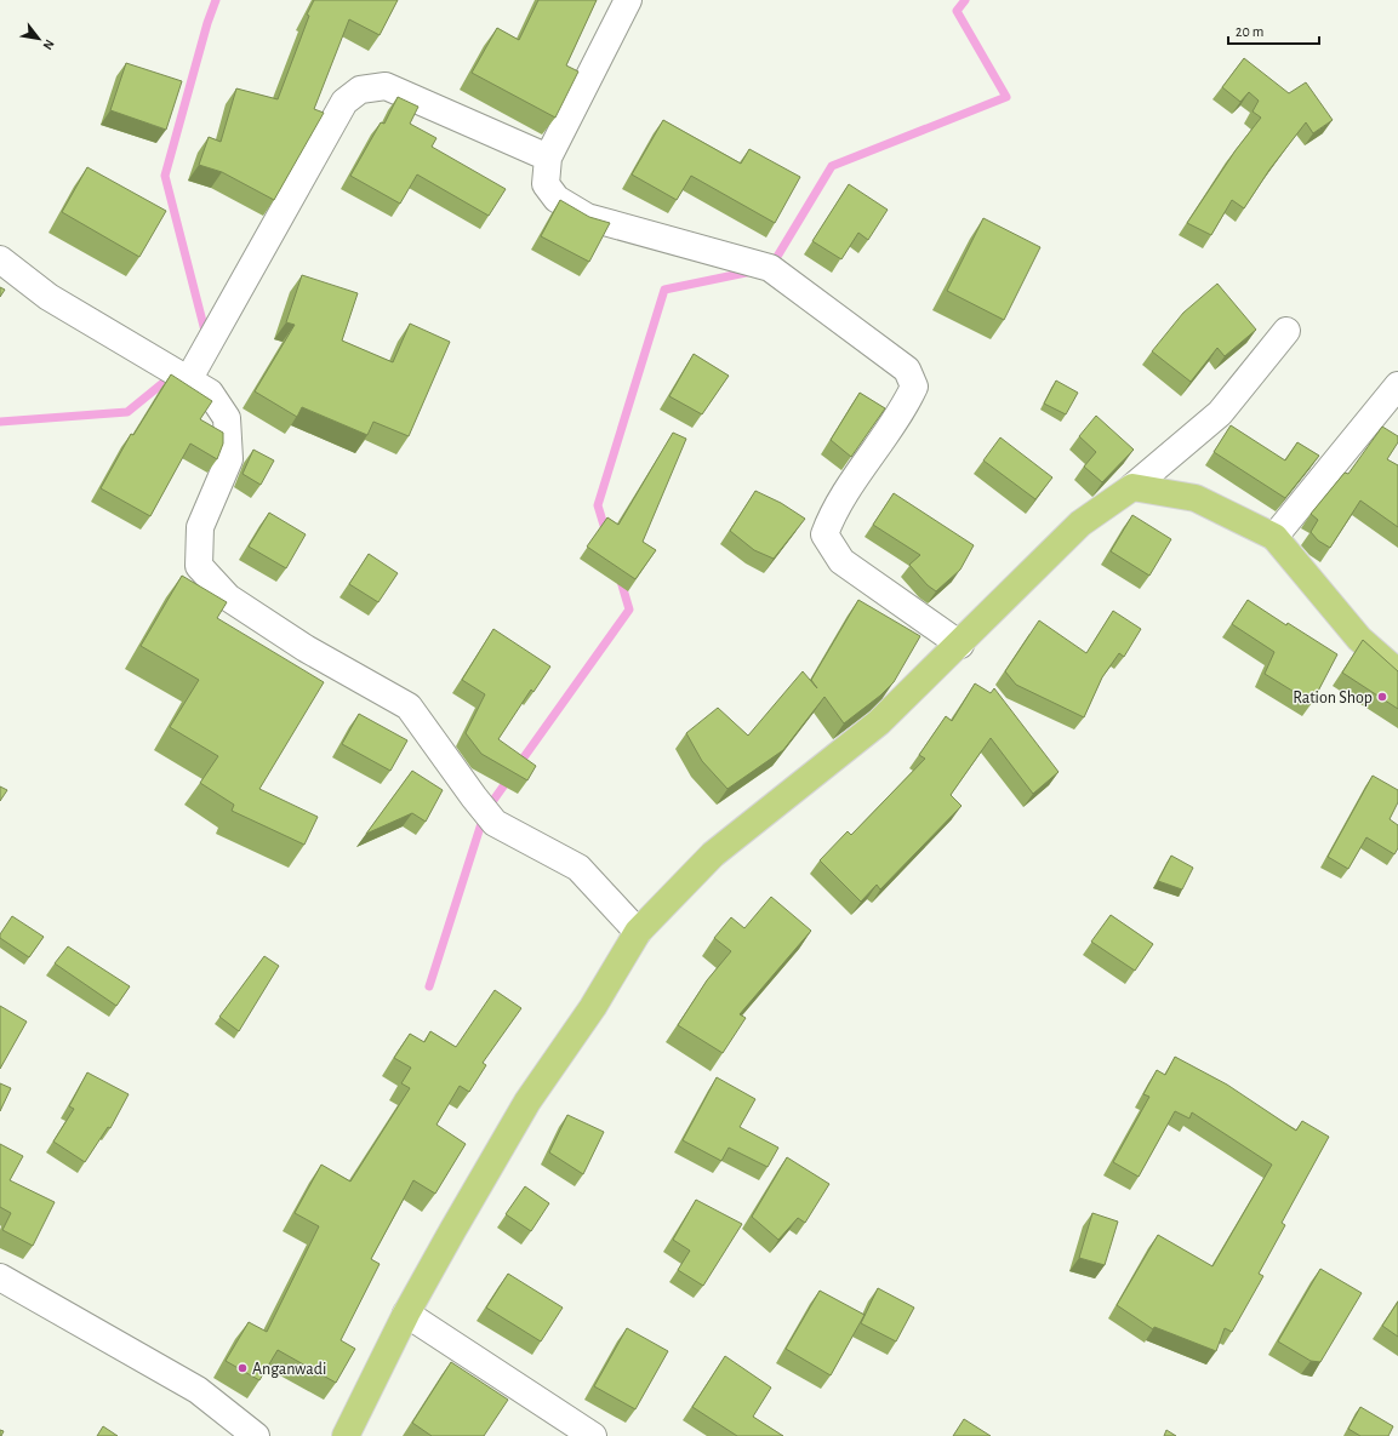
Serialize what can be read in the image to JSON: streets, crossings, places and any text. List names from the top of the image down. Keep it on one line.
{"places":["Ration Shop","Anganwadi"],"scale_bar":"20 m","north":"bottom right"}
